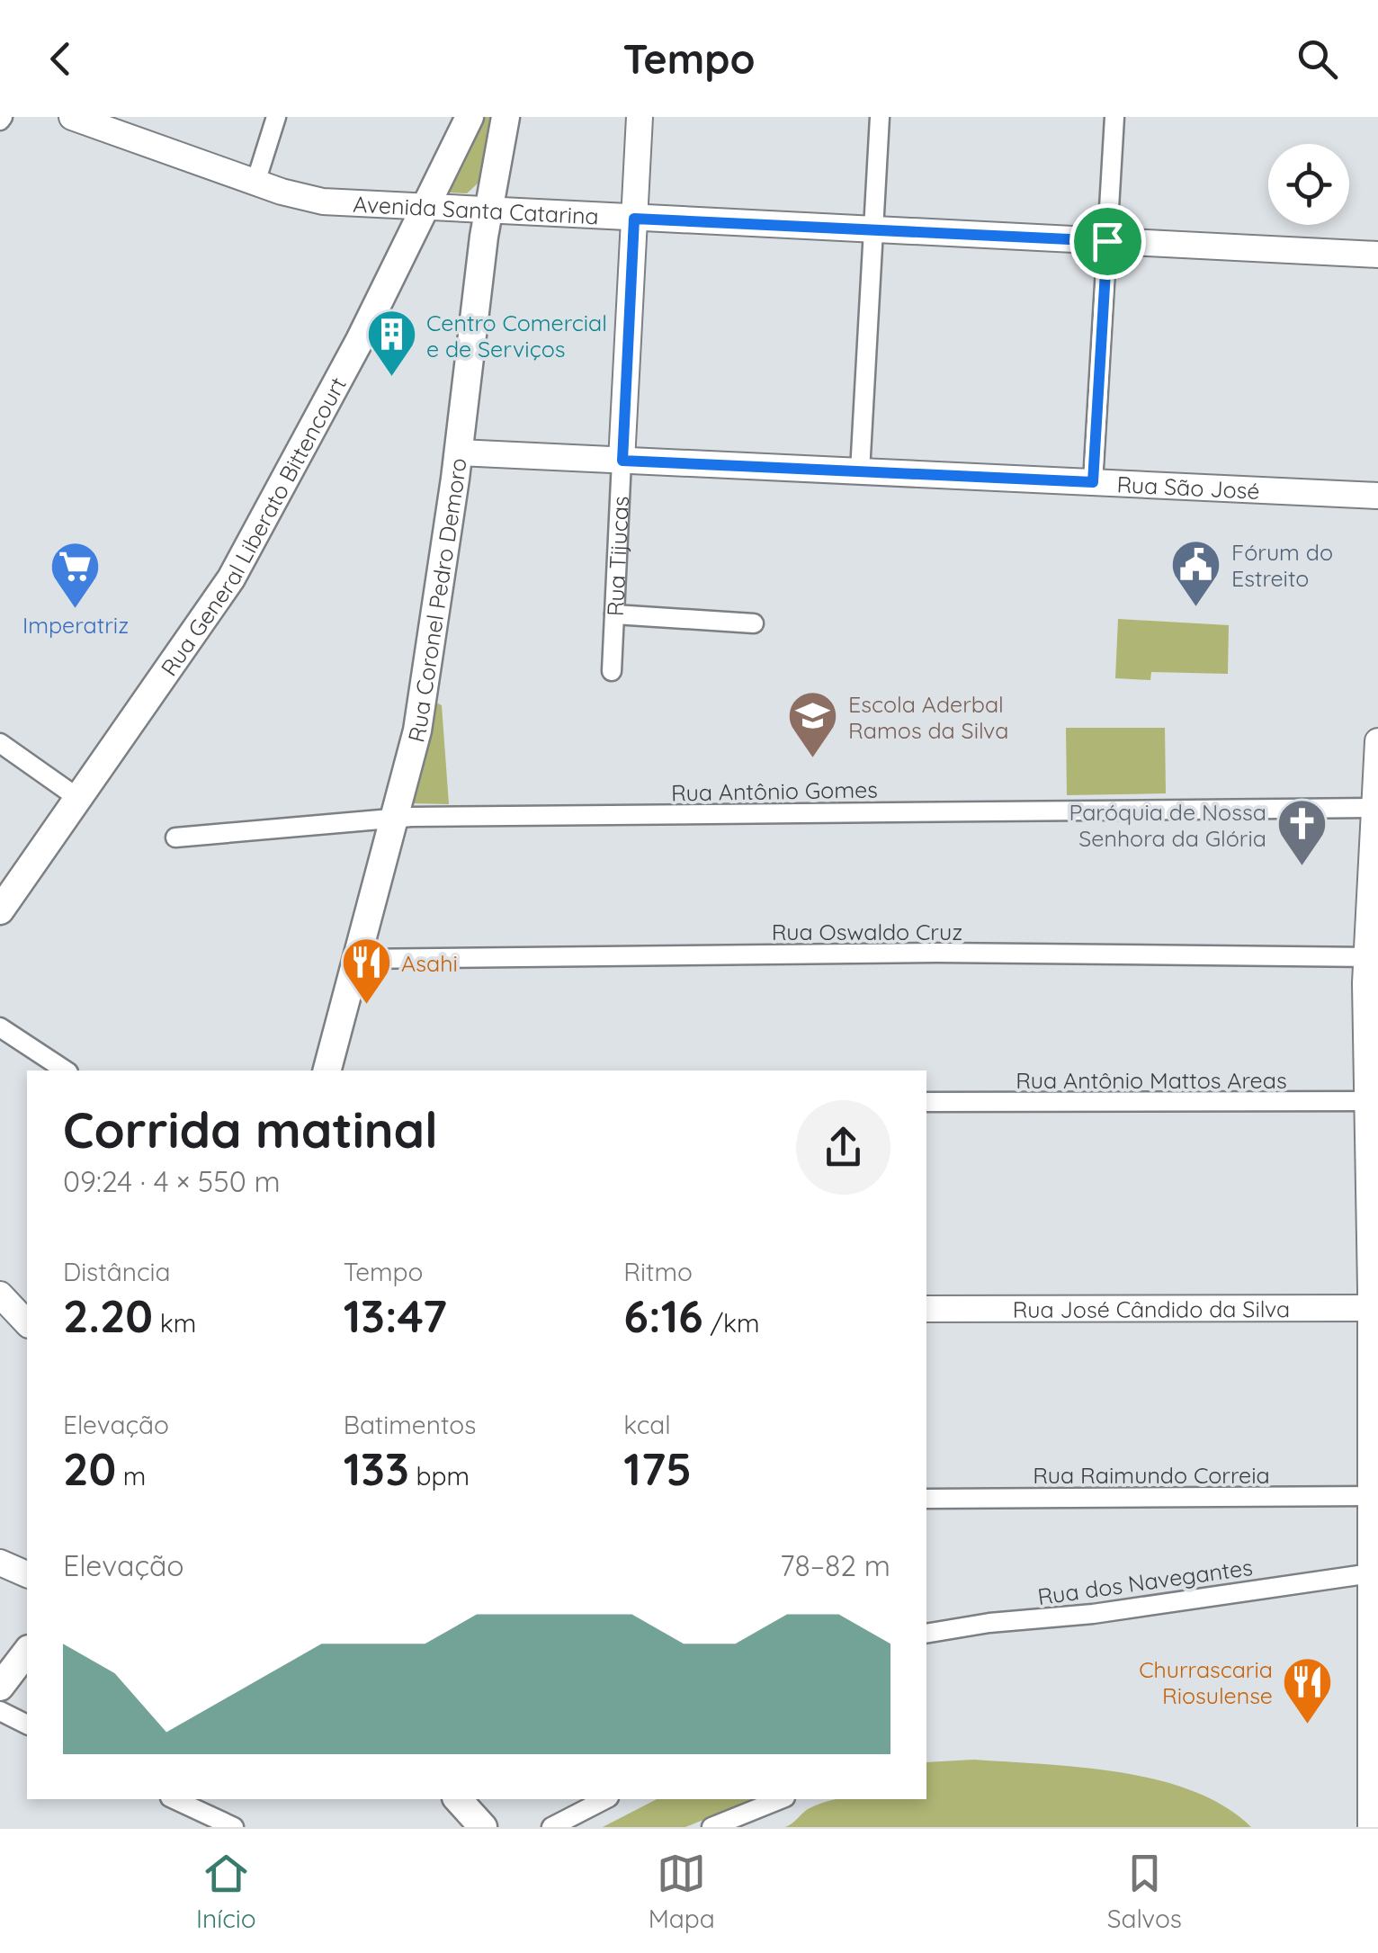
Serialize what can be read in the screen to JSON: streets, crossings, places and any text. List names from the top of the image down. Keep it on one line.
{"streets":{"main road":["Rua General Liberato Bittencourt","Rua Coronel Pedro Demoro"],"street":["Avenida Santa Catarina","Rua São José","Rua Tijucas","Rua Antônio Gomes","Rua Oswaldo Cruz","Rua Antônio Mattos Areas","Rua José Cândido da Silva","Rua Raimundo Correia","Rua dos Navegantes"]},"crossings":[["Avenida Santa Catarina","Rua General Liberato Bittencourt"],["Avenida Santa Catarina","Rua Tijucas"],["Avenida Santa Catarina","Rua Coronel Pedro Demoro"],["Rua São José","Rua Tijucas"],["Rua São José","Rua Coronel Pedro Demoro"],["Rua Coronel Pedro Demoro","Rua Antônio Gomes"],["Rua Coronel Pedro Demoro","Rua Oswaldo Cruz"]],"places":{"building":["Centro Comercial e de Serviços"],"public building":["Fórum do Estreito"],"supermarket":["Imperatriz"],"school or university":["Escola Aderbal Ramos da Silva"],"church":["Paróquia de Nossa Senhora da Glória"],"restaurant":["Asahi","Churrascaria Riosulense"]},"page":{"header":"Tempo","heading":["Corrida matinal","09:24 · 4 × 550 m"],"stats":[["Distância","2.20 km"],["Tempo","13:47"],["Ritmo","6:16 /km"],["Elevação","20 m"],["Batimentos","133 bpm"],["kcal","175"]],"chart":["Elevação","78–82 m"],"tabs":["Início","Mapa","Salvos"]}}
